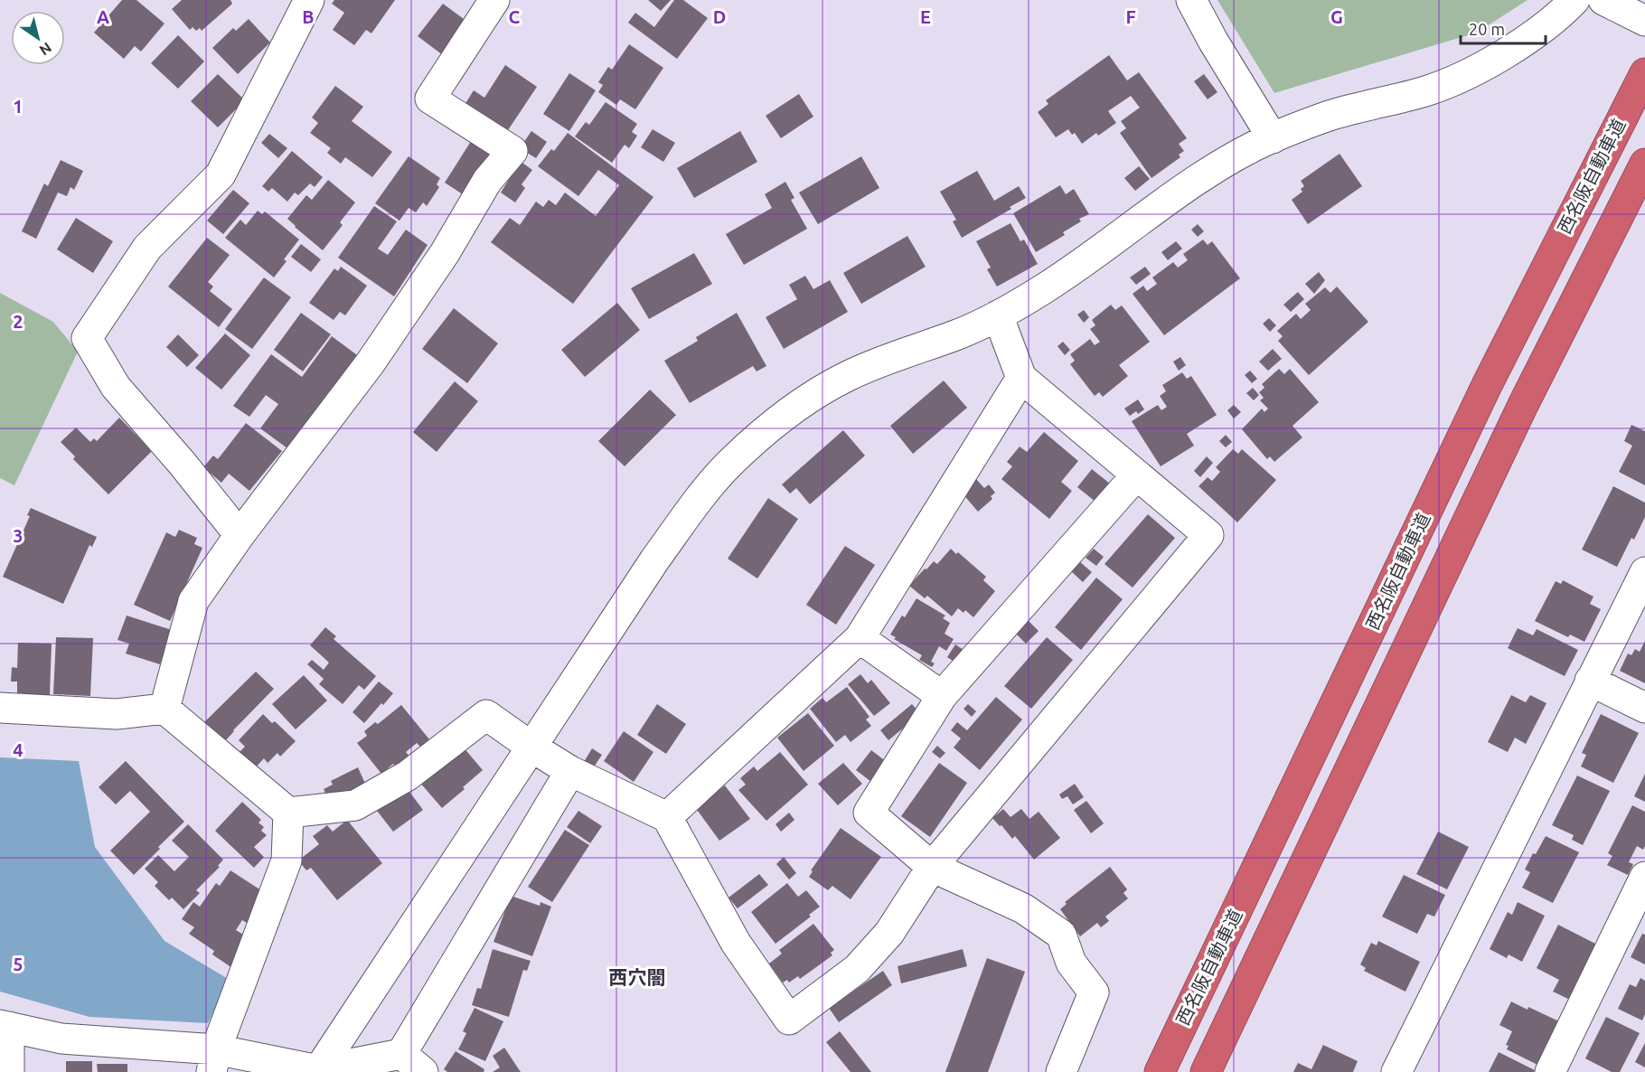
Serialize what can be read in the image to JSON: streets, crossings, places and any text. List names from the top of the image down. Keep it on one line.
{"streets":{"highway":["西名阪自動車道"]},"districts":["西穴闇"],"scale_bar":"20 m","north":"bottom right","grid":{"columns":["A","B","C","D","E","F","G"],"rows":["1","2","3","4","5"]}}
